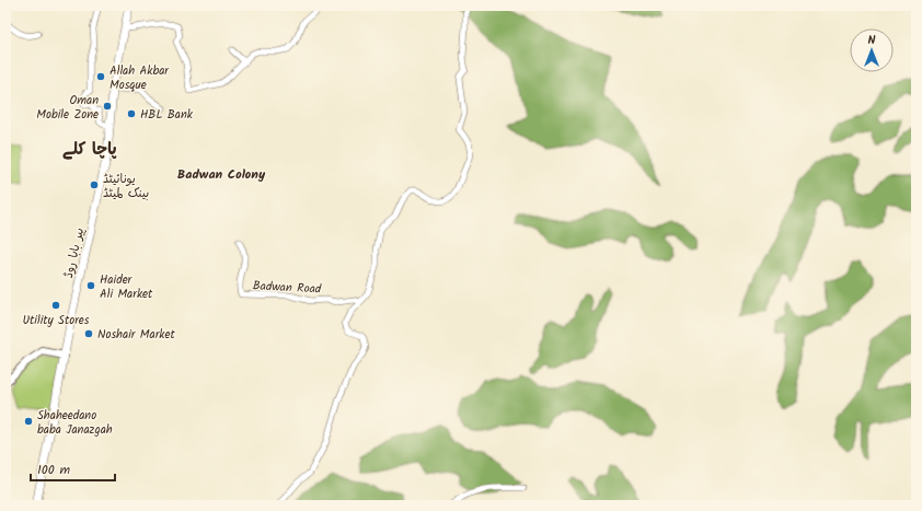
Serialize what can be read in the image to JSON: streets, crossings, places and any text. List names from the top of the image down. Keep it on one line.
{"streets":{"main road":["پیر بابا روڈ"],"street":["Badwan Road"]},"districts":["پاچا کلے","Badwan Colony"],"places":["Allah Akbar Mosque","Oman Mobile Zone","HBL Bank","یونائیٹڈ بینک لمیٹڈ","Haider Ali Market","Utility Stores","Noshair Market","Shaheedano baba Janazgah"],"scale_bar":"100 m","north":"top"}
